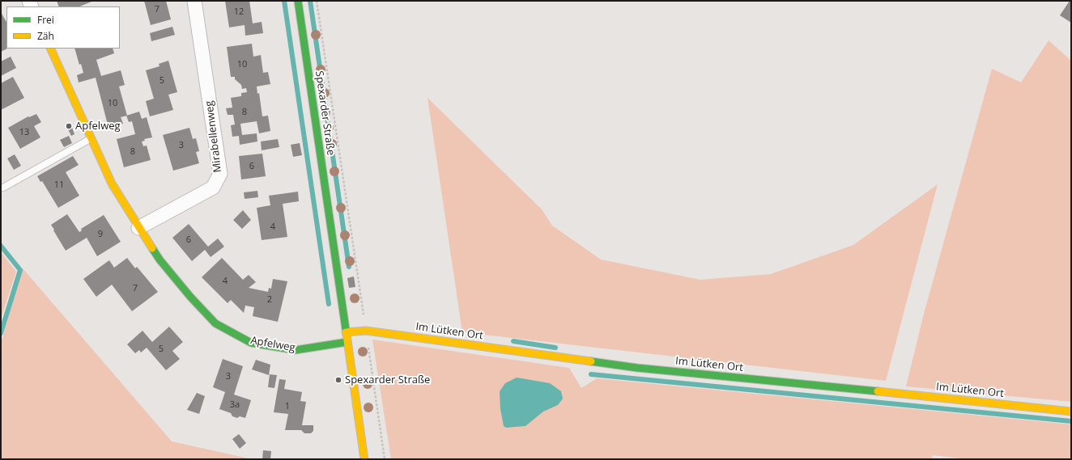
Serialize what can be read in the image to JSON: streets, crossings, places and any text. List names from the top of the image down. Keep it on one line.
{"streets":{"street":["Spexarder Straße","Mirabellenweg","Im Lütken Ort","Apfelweg"]},"crossings":[["Spexarder Straße","Im Lütken Ort"],["Spexarder Straße","Apfelweg"],["Mirabellenweg","Apfelweg"]],"places":["Apfelweg","Spexarder Straße"],"house_numbers":["7","12","10","5","10","8","13","3","8","6","11","4","9","6","4","7","2","5","3","3a","1"],"legend":["Frei","Zäh"]}
